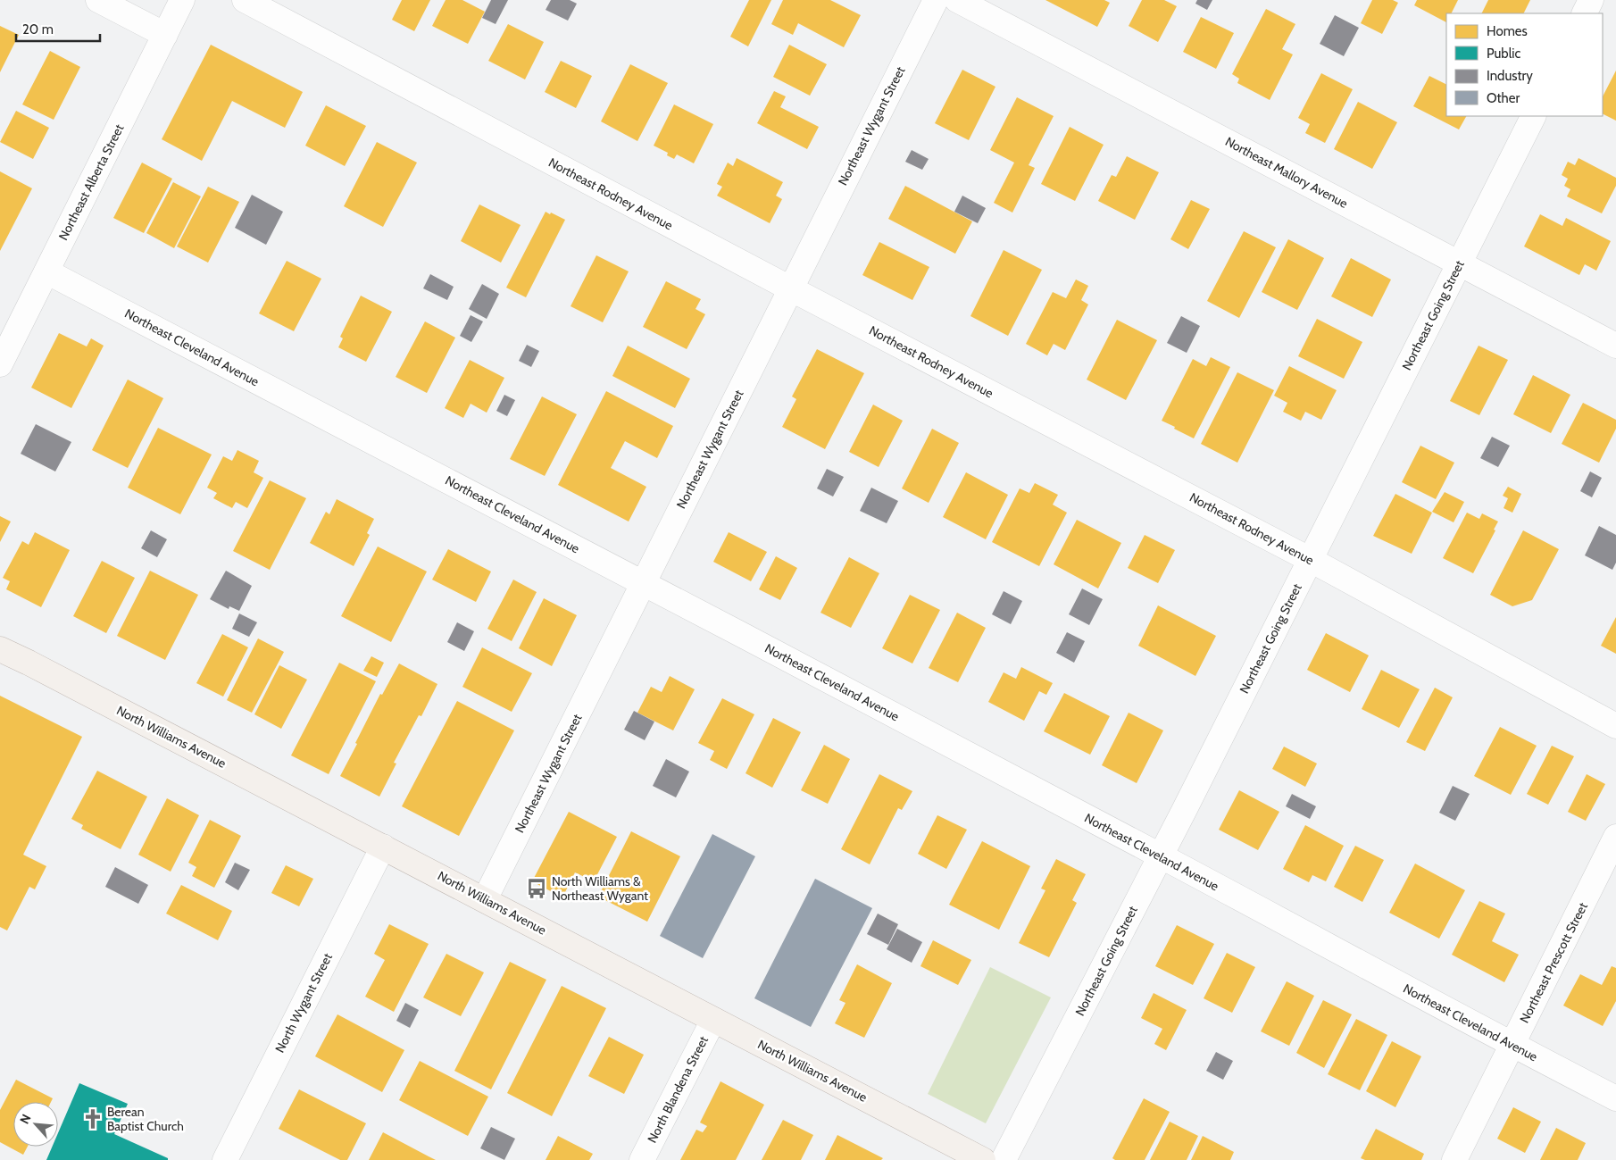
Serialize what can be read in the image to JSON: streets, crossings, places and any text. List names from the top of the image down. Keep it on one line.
{"streets":{"main road":["North Williams Avenue"],"street":["Northeast Wygant Street","Northeast Mallory Avenue","Northeast Alberta Street","Northeast Rodney Avenue","Northeast Going Street","Northeast Cleveland Avenue","Northeast Prescott Street","North Wygant Street","North Blandena Street"]},"crossings":[["Northeast Wygant Street","Northeast Rodney Avenue"],["Northeast Wygant Street","Northeast Cleveland Avenue"],["Northeast Wygant Street","North Williams Avenue"],["Northeast Mallory Avenue","Northeast Going Street"],["Northeast Alberta Street","Northeast Cleveland Avenue"],["Northeast Rodney Avenue","Northeast Going Street"],["Northeast Going Street","Northeast Cleveland Avenue"],["Northeast Cleveland Avenue","Northeast Prescott Street"],["North Williams Avenue","North Wygant Street"],["North Williams Avenue","North Blandena Street"]],"places":{"bus stop":["North Williams & Northeast Wygant"],"church":["Berean Baptist Church"]},"legend":["Homes","Public","Industry","Other"],"scale_bar":"20 m","north":"top left"}
